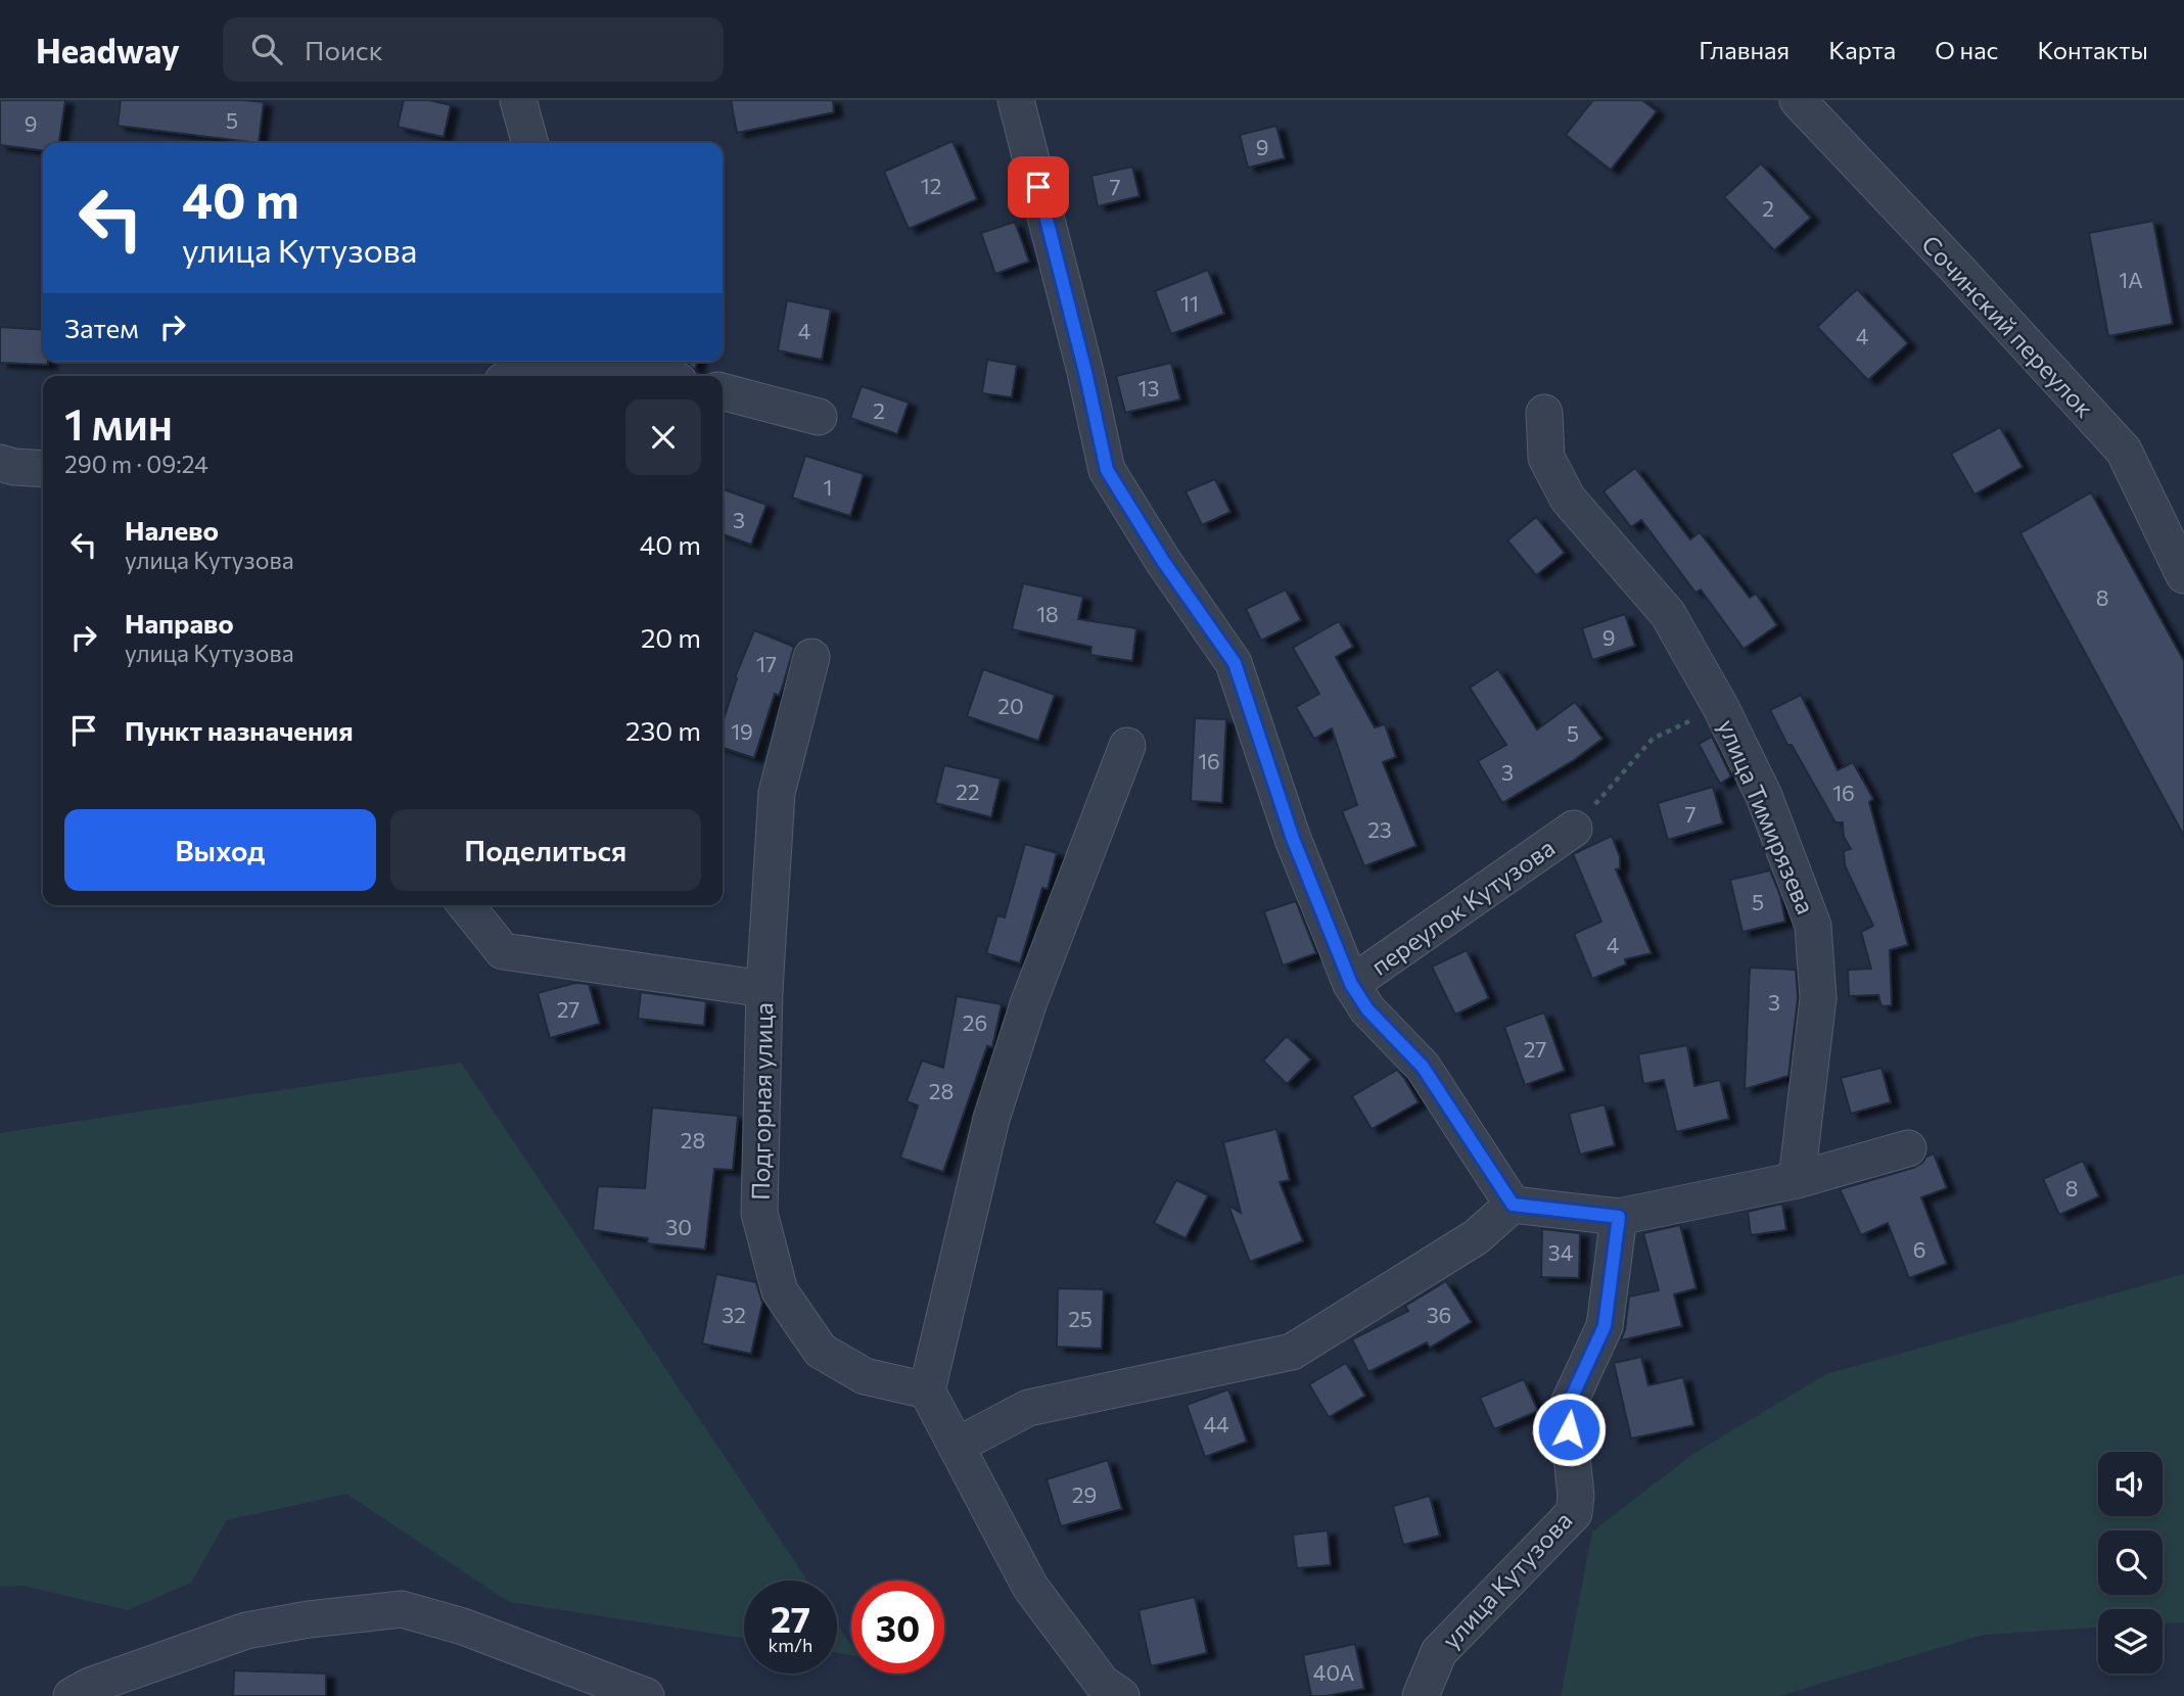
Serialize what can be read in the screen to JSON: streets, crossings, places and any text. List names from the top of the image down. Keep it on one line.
{"streets":{"street":["Сочинский переулок","улица Тимирязева","переулок Кутузова","Подгорная улица","улица Кутузова"]},"house_numbers":["5","9","9","12","7","2","1А","11","4","4","13","2","1","3","8","18","9","17","20","19","5","16","3","22","16","7","23","5","4","3","27","26","27","28","28","8","30","6","34","32","36","25","44","29","40А"],"page":{"header":"Headway","search":"Поиск","nav":["Главная","Карта","О нас","Контакты"],"turn":["40 m","улица Кутузова"],"then":"Затем","heading":["1 мин","290 m · 09:24"],"list":[{"name":"Налево","note":"улица Кутузова","value":"40 m"},{"name":"Направо","note":"улица Кутузова","value":"20 m"},{"name":"Пункт назначения","value":"230 m"}],"buttons":["Выход","Поделиться"],"speed":"27 km/h","limit":"30"}}
